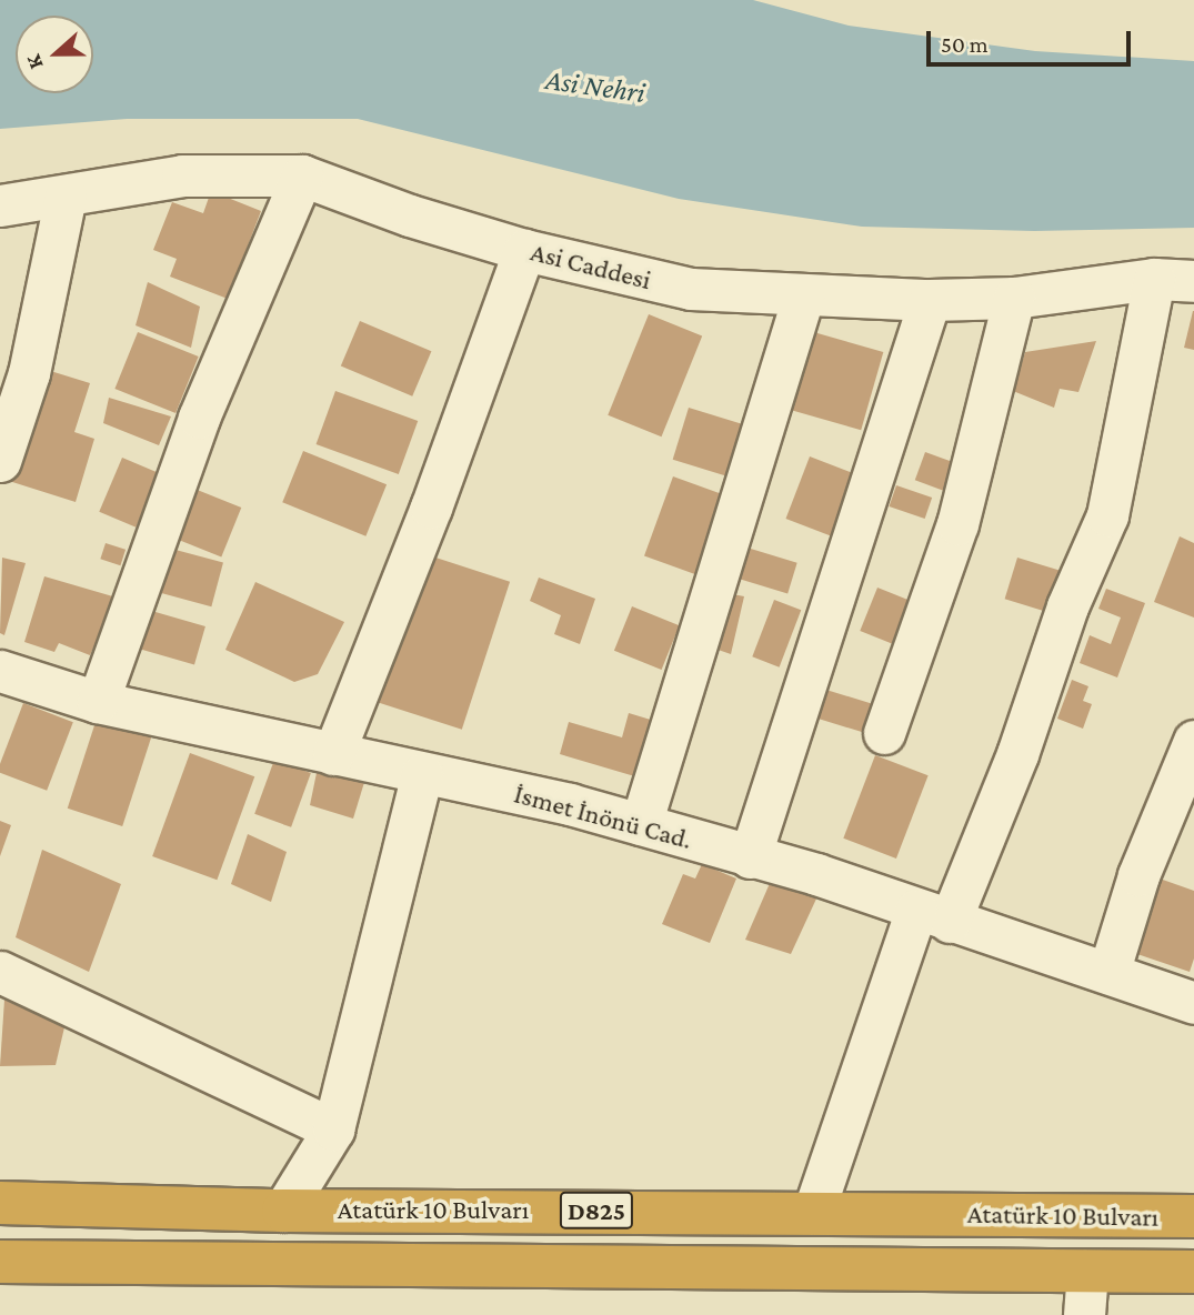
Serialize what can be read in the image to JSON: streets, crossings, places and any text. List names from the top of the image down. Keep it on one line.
{"streets":{"highway":["Atatürk 10 Bulvarı","D825"],"street":["Asi Caddesi","İsmet İnönü Cad."]},"water":["Asi Nehri"],"scale_bar":"50 m","north":"left"}
